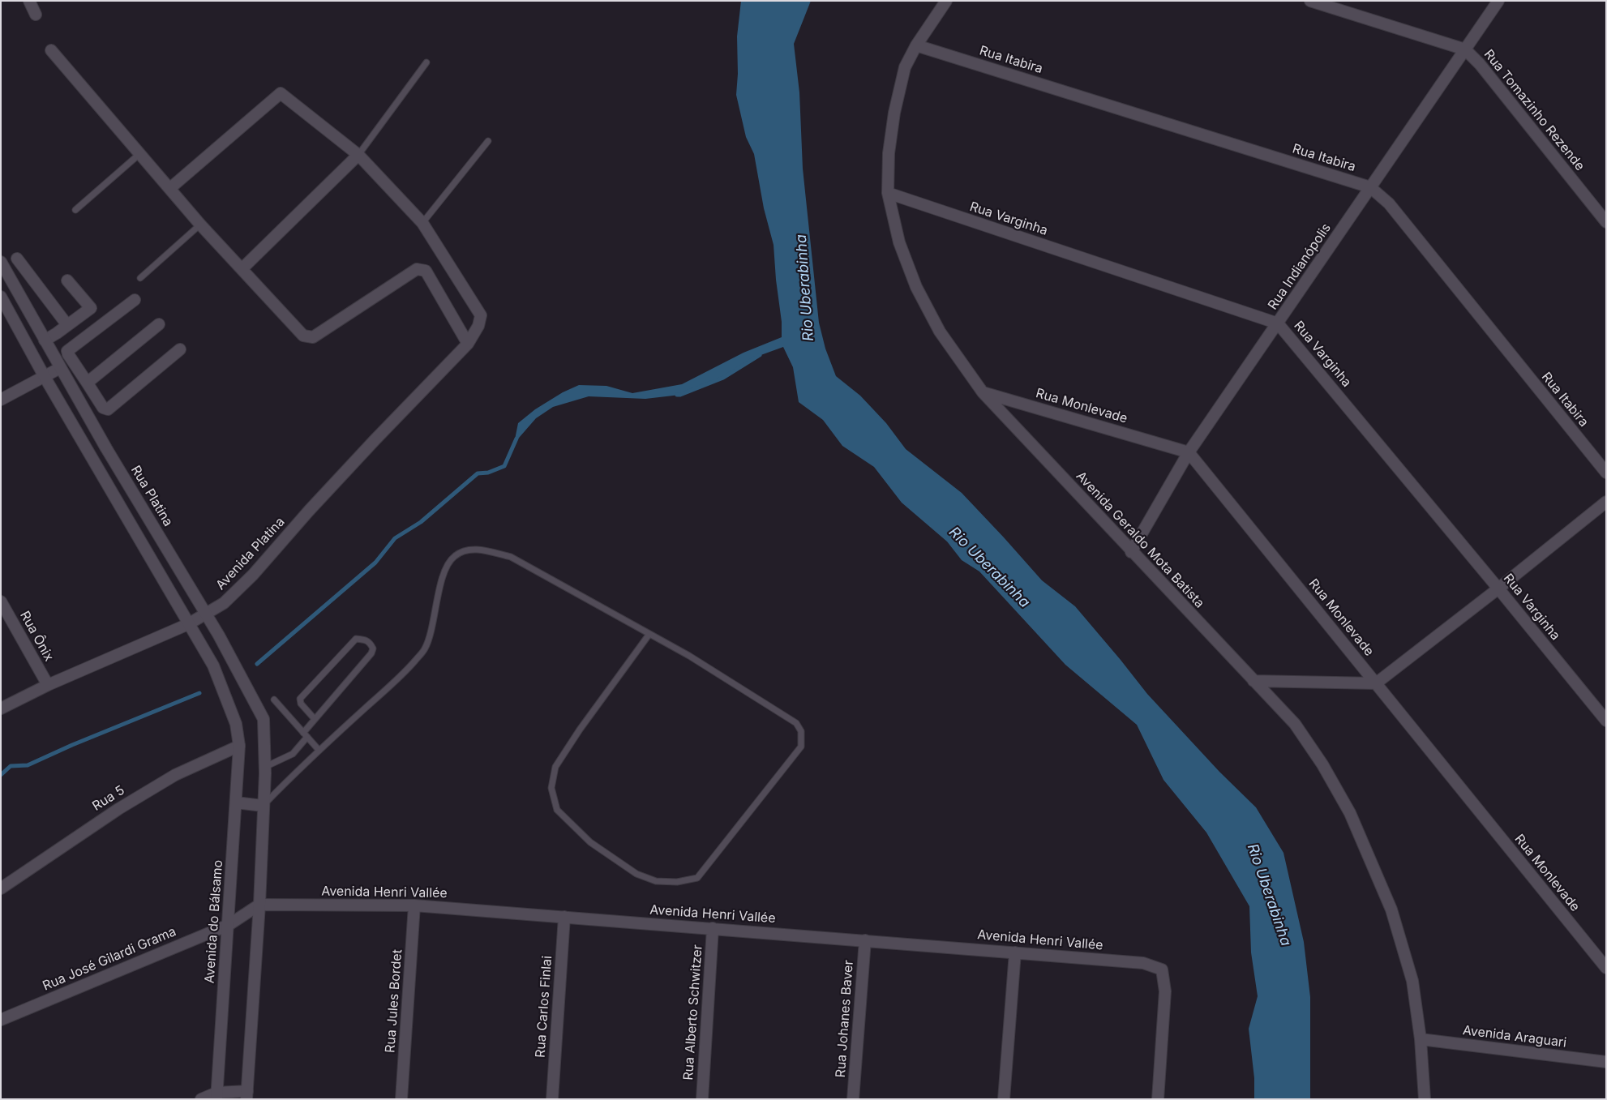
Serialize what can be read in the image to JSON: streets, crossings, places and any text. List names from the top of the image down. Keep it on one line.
{"streets":{"street":["Rua Itabira","Rua Tomazinho Rezende","Rua Varginha","Rua Indianópolis","Rua Monlevade","Rua Platina","Avenida Geraldo Mota Batista","Avenida Platina","Rua Ônix","Rua 5","Avenida Henri Vallée","Avenida do Bálsamo","Rua José Gilardi Grama","Rua Jules Bordet","Rua Carlos Finlai","Rua Alberto Schwitzer","Rua Johanes Baver","Avenida Araguari"]},"crossings":[["Rua Itabira","Rua Indianópolis"],["Rua Itabira","Avenida Geraldo Mota Batista"],["Rua Tomazinho Rezende","Rua Indianópolis"],["Rua Varginha","Rua Indianópolis"],["Rua Varginha","Avenida Geraldo Mota Batista"],["Rua Indianópolis","Rua Monlevade"],["Rua Indianópolis","Avenida Geraldo Mota Batista"],["Rua Monlevade","Avenida Geraldo Mota Batista"],["Rua Platina","Avenida Platina"],["Avenida Geraldo Mota Batista","Avenida Araguari"],["Avenida Platina","Rua Ônix"],["Rua 5","Avenida do Bálsamo"],["Avenida Henri Vallée","Rua José Gilardi Grama"],["Avenida Henri Vallée","Rua Jules Bordet"],["Avenida Henri Vallée","Rua Carlos Finlai"],["Avenida Henri Vallée","Rua Alberto Schwitzer"],["Avenida Henri Vallée","Rua Johanes Baver"],["Avenida do Bálsamo","Rua José Gilardi Grama"]],"water":["Rio Uberabinha"]}
